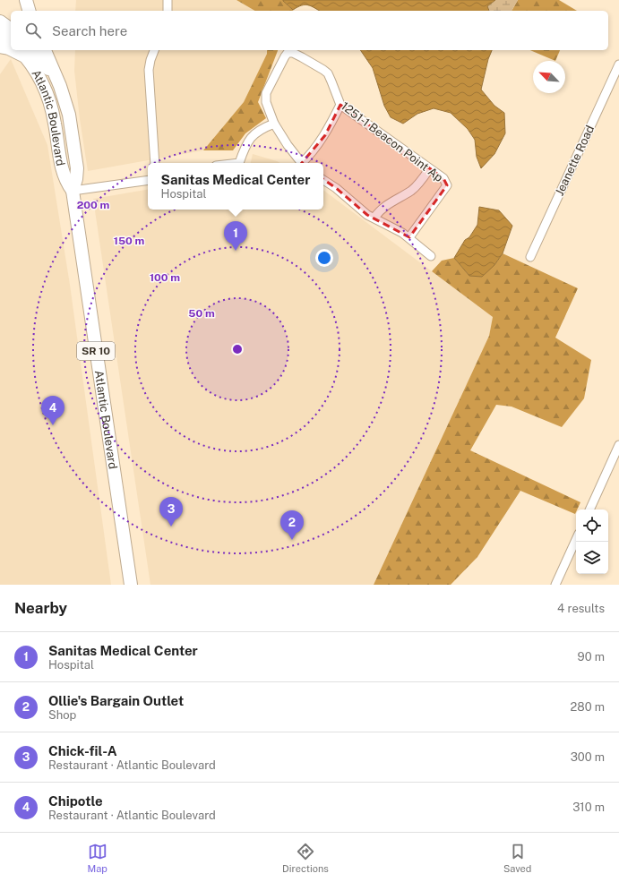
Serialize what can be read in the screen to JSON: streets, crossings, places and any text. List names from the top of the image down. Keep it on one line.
{"streets":{"main road":["Atlantic Boulevard","SR 10"],"street":["1251-1 Beacon Point Ap","Jeanette Road"]},"north":"top left","page":{"search":"Search here","popup":["Sanitas Medical Center","Hospital"],"pins":["1","4","3","2"],"heading":["Nearby","4 results"],"list":[{"mark":"1","name":"Sanitas Medical Center","note":"Hospital","value":"90 m"},{"mark":"2","name":"Ollie's Bargain Outlet","note":"Shop","value":"280 m"},{"mark":"3","name":"Chick-fil-A","note":"Restaurant · Atlantic Boulevard","value":"300 m"},{"mark":"4","name":"Chipotle","note":"Restaurant · Atlantic Boulevard","value":"310 m"}],"nav":["Map","Directions","Saved"]},"rings":["200 m","150 m","100 m","50 m"]}
